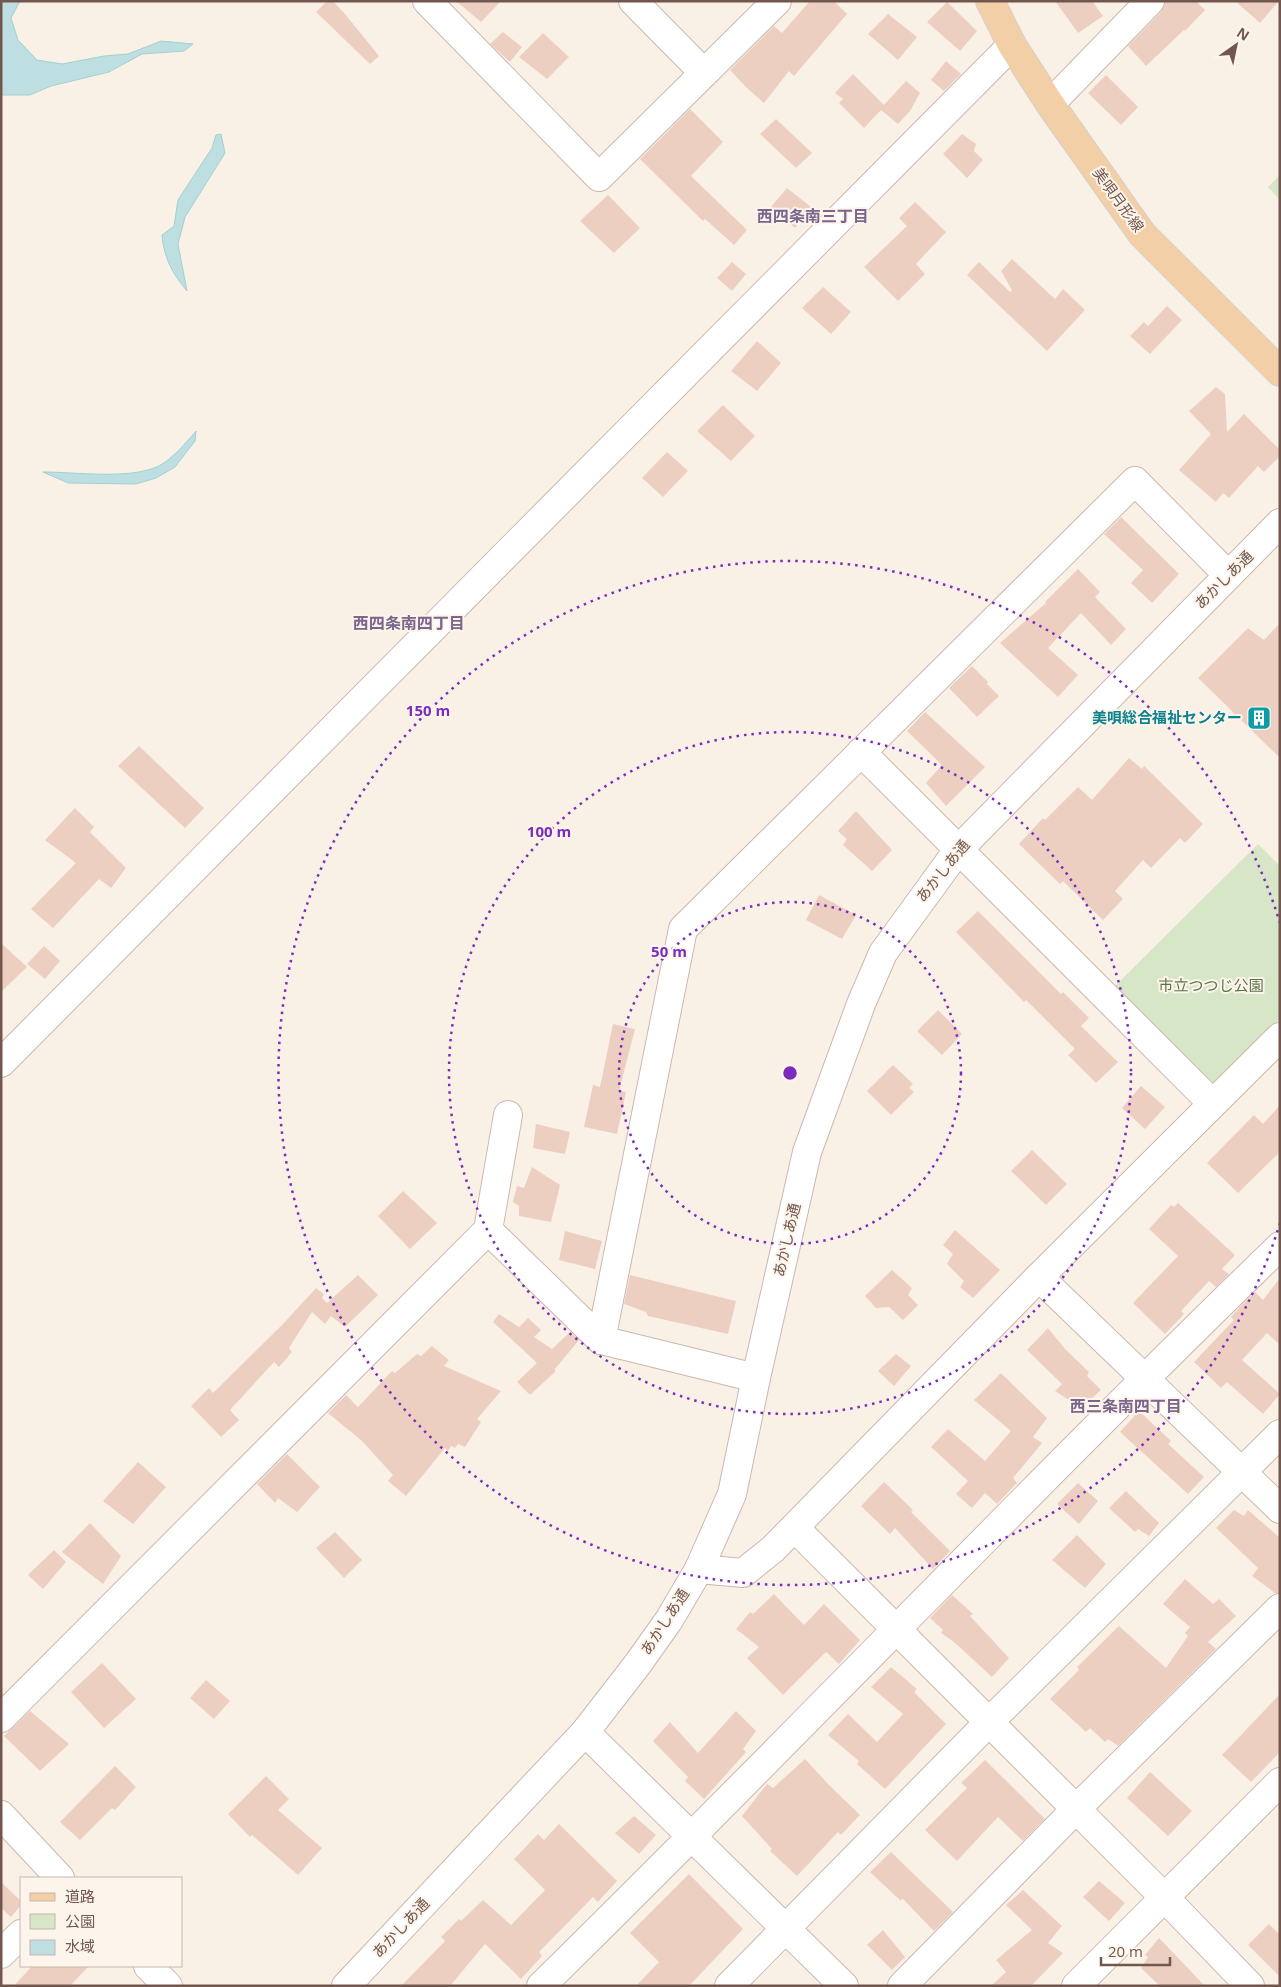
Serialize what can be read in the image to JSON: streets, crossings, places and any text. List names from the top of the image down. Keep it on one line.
{"streets":{"main road":["美唄月形線"],"street":["あかしあ通"]},"districts":["西四条南三丁目","西四条南四丁目","西三条南四丁目"],"parks":["市立つつじ公園"],"places":{"building":["美唄総合福祉センター"]},"legend":["道路","公園","水域"],"scale_bar":"20 m","north":"top right","rings":["150 m","100 m","50 m"]}
